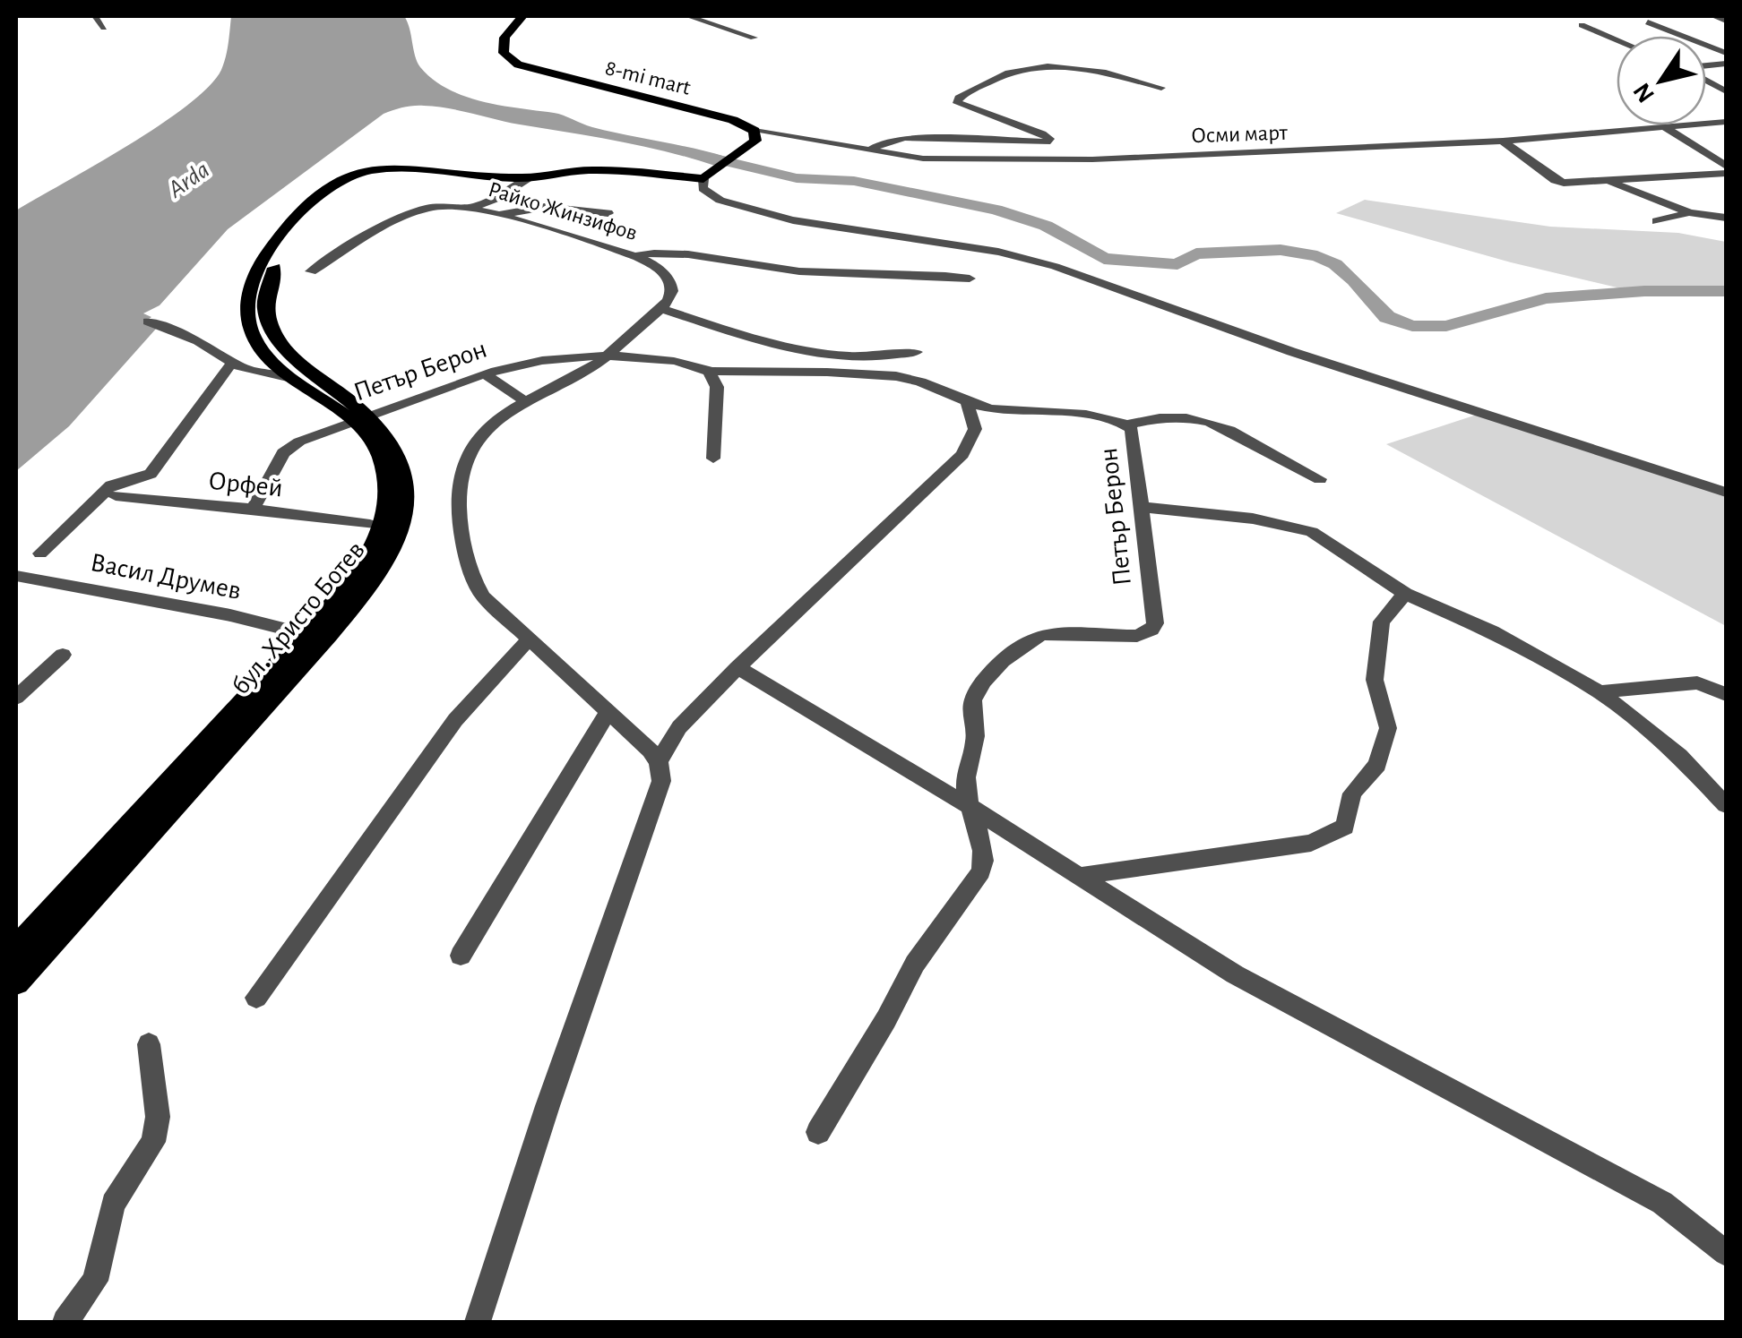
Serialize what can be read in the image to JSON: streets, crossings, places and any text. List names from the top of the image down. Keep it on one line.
{"streets":{"main road":["8-mi mart","бул. Христо Ботев"],"street":["Осми март","Райко Жинзифов","Петър Берон","Орфей","Васил Друмев"]},"crossings":[["8-mi mart","Осми март"],["Петър Берон","Орфей"],["Петър Берон","бул. Христо Ботев"],["Васил Друмев","бул. Христо Ботев"]],"water":["Arda"],"north":"bottom left"}
